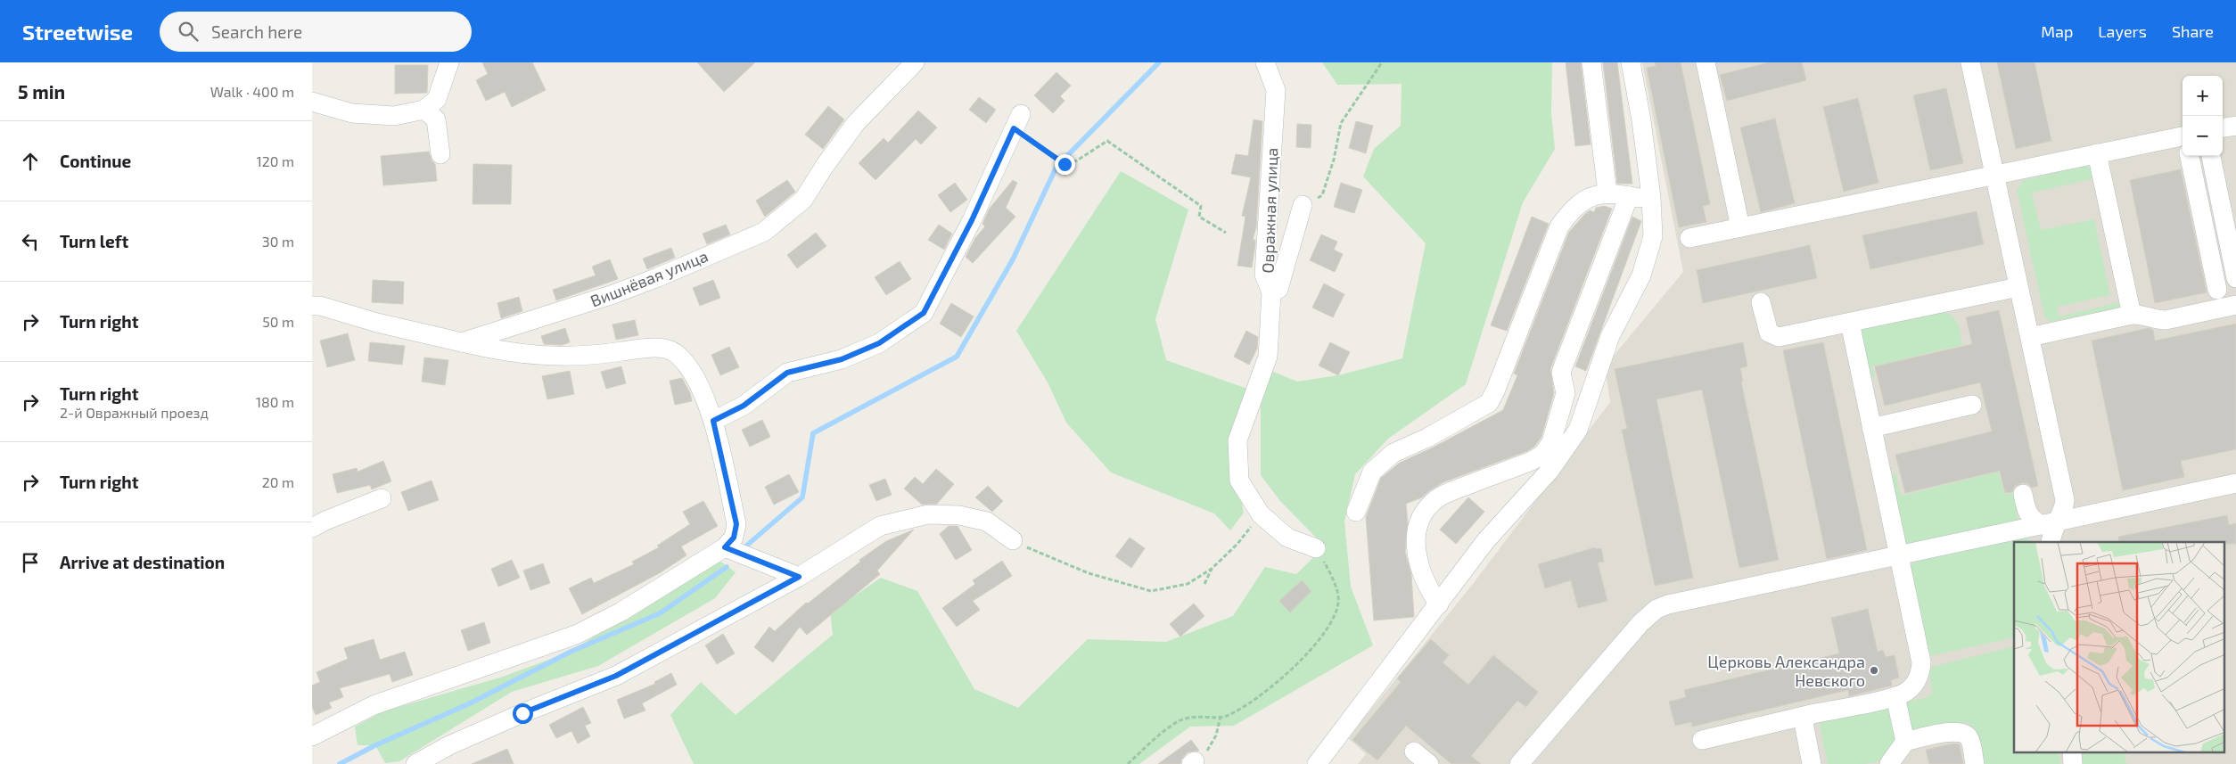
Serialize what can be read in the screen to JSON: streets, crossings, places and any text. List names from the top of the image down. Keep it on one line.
{"streets":{"street":["Овражная улица","Вишнёвая улица"]},"places":["Церковь Александра Невского"],"page":{"header":"Streetwise","search":"Search here","nav":["Map","Layers","Share"],"heading":["5 min","Walk · 400 m"],"map_buttons":["+","−"],"list":[["Continue","120 m"],["Turn left","30 m"],["Turn right","50 m"],["Turn right","2-й Овражный проезд","180 m"],["Turn right","20 m"],"Arrive at destination"]}}
